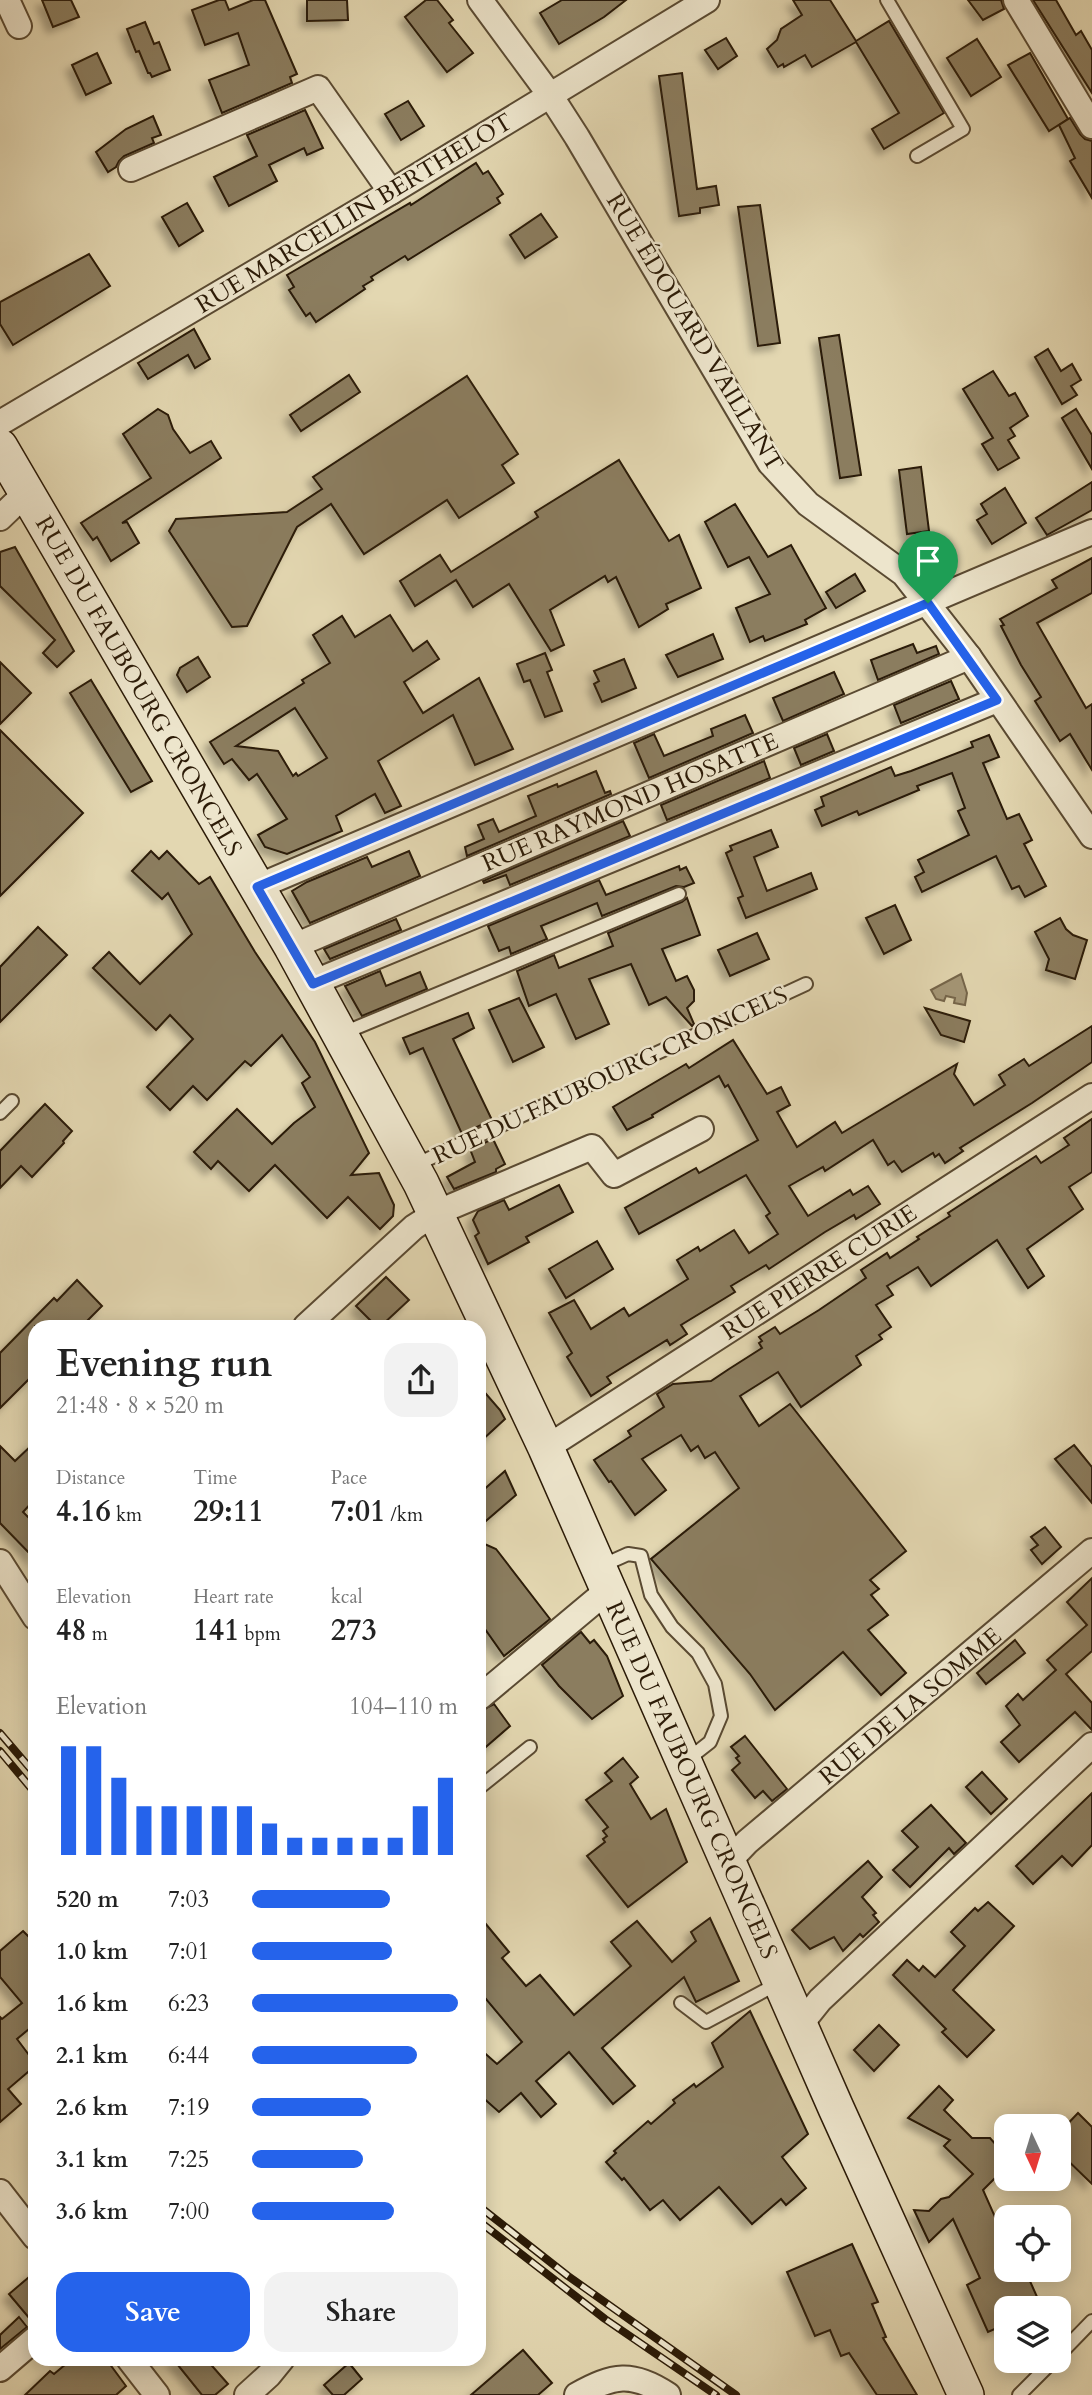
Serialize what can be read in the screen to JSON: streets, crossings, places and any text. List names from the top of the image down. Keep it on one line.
{"streets":{"main road":["RUE DU FAUBOURG CRONCELS"],"street":["RUE MARCELLIN BERTHELOT","RUE ÉDOUARD VAILLANT","RUE RAYMOND HOSATTE","RUE PIERRE CURIE","RUE DE LA SOMME"]},"crossings":[["RUE MARCELLIN BERTHELOT","RUE ÉDOUARD VAILLANT"],["RUE ÉDOUARD VAILLANT","RUE RAYMOND HOSATTE"],["RUE DU FAUBOURG CRONCELS","RUE RAYMOND HOSATTE"],["RUE DU FAUBOURG CRONCELS","RUE PIERRE CURIE"],["RUE DU FAUBOURG CRONCELS","RUE DE LA SOMME"]],"north":"bottom","page":{"heading":["Evening run","21:48 · 8 × 520 m"],"stats":[["Distance","4.16 km"],["Time","29:11"],["Pace","7:01 /km"],["Elevation","48 m"],["Heart rate","141 bpm"],["kcal","273"]],"chart":["Elevation","104–110 m"],"list":[{"name":"520 m","note":"7:03"},{"name":"1.0 km","note":"7:01"},{"name":"1.6 km","note":"6:23"},{"name":"2.1 km","note":"6:44"},{"name":"2.6 km","note":"7:19"},{"name":"3.1 km","note":"7:25"},{"name":"3.6 km","note":"7:00"}],"buttons":["Save","Share"]}}
